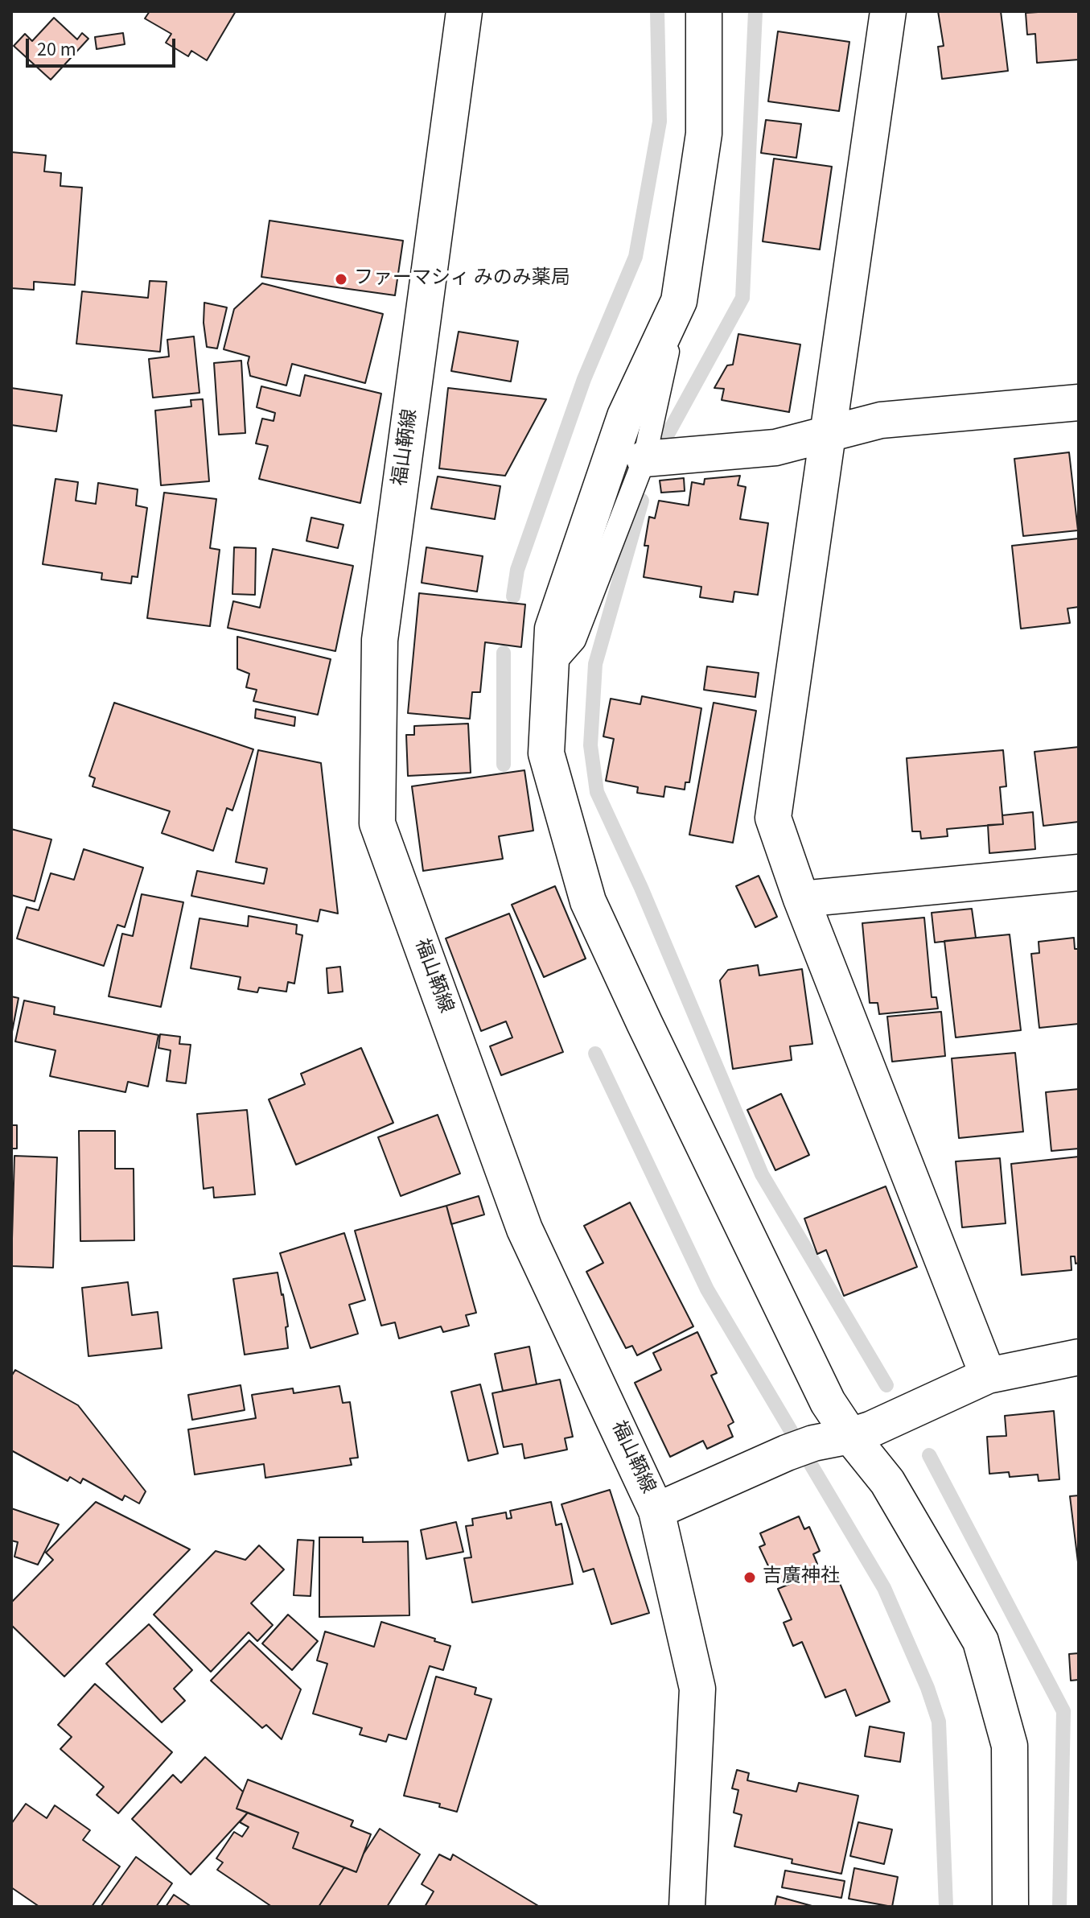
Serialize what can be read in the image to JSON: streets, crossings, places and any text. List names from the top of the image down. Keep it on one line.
{"streets":{"street":["福山鞆線"]},"places":["ファーマシィ みのみ薬局","吉廣神社"],"scale_bar":"20 m"}
